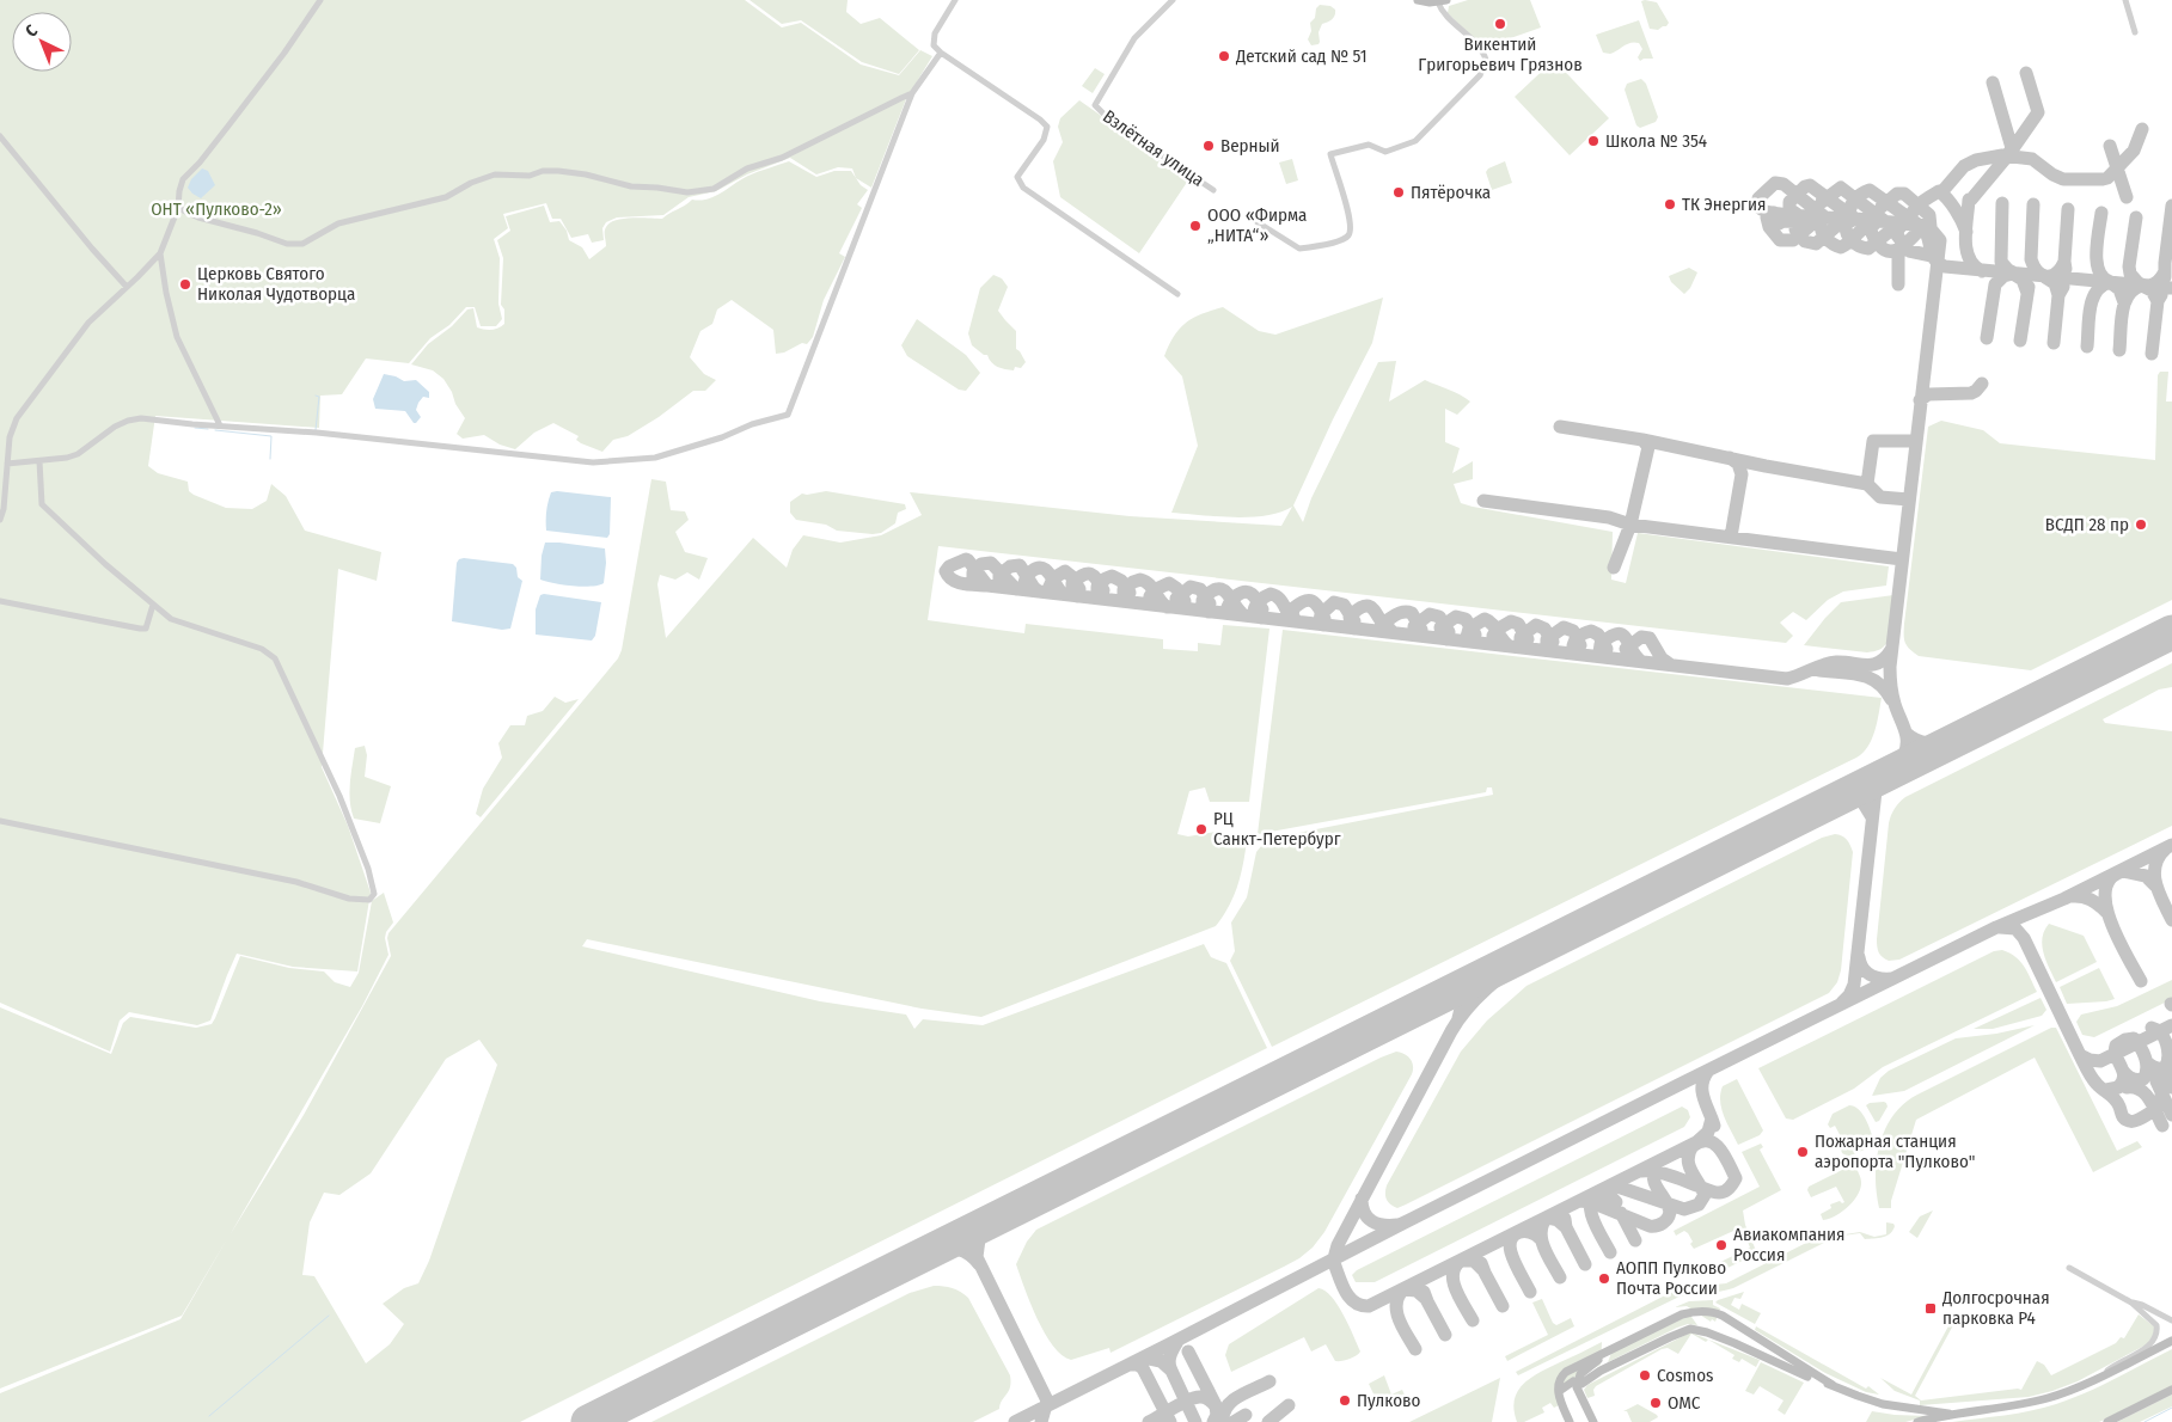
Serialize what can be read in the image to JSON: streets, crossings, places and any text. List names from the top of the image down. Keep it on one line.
{"streets":{"street":["Взлётная улица"]},"parks":["ОНТ «Пулково-2»"],"places":{"other":["Викентий Григорьевич Грязнов","Детский сад № 51","Школа № 354","Верный","Пятёрочка","ТК Энергия","ООО «Фирма „НИТА“»","Церковь Святого Николая Чудотворца","ВСДП 28 пр","РЦ Санкт-Петербург","Пожарная станция аэропорта \"Пулково\"","Авиакомпания Россия","АОПП Пулково Почта России","Cosmos","Пулково","ОМС"],"transit":["Долгосрочная парковка P4"]},"north":"top left"}
